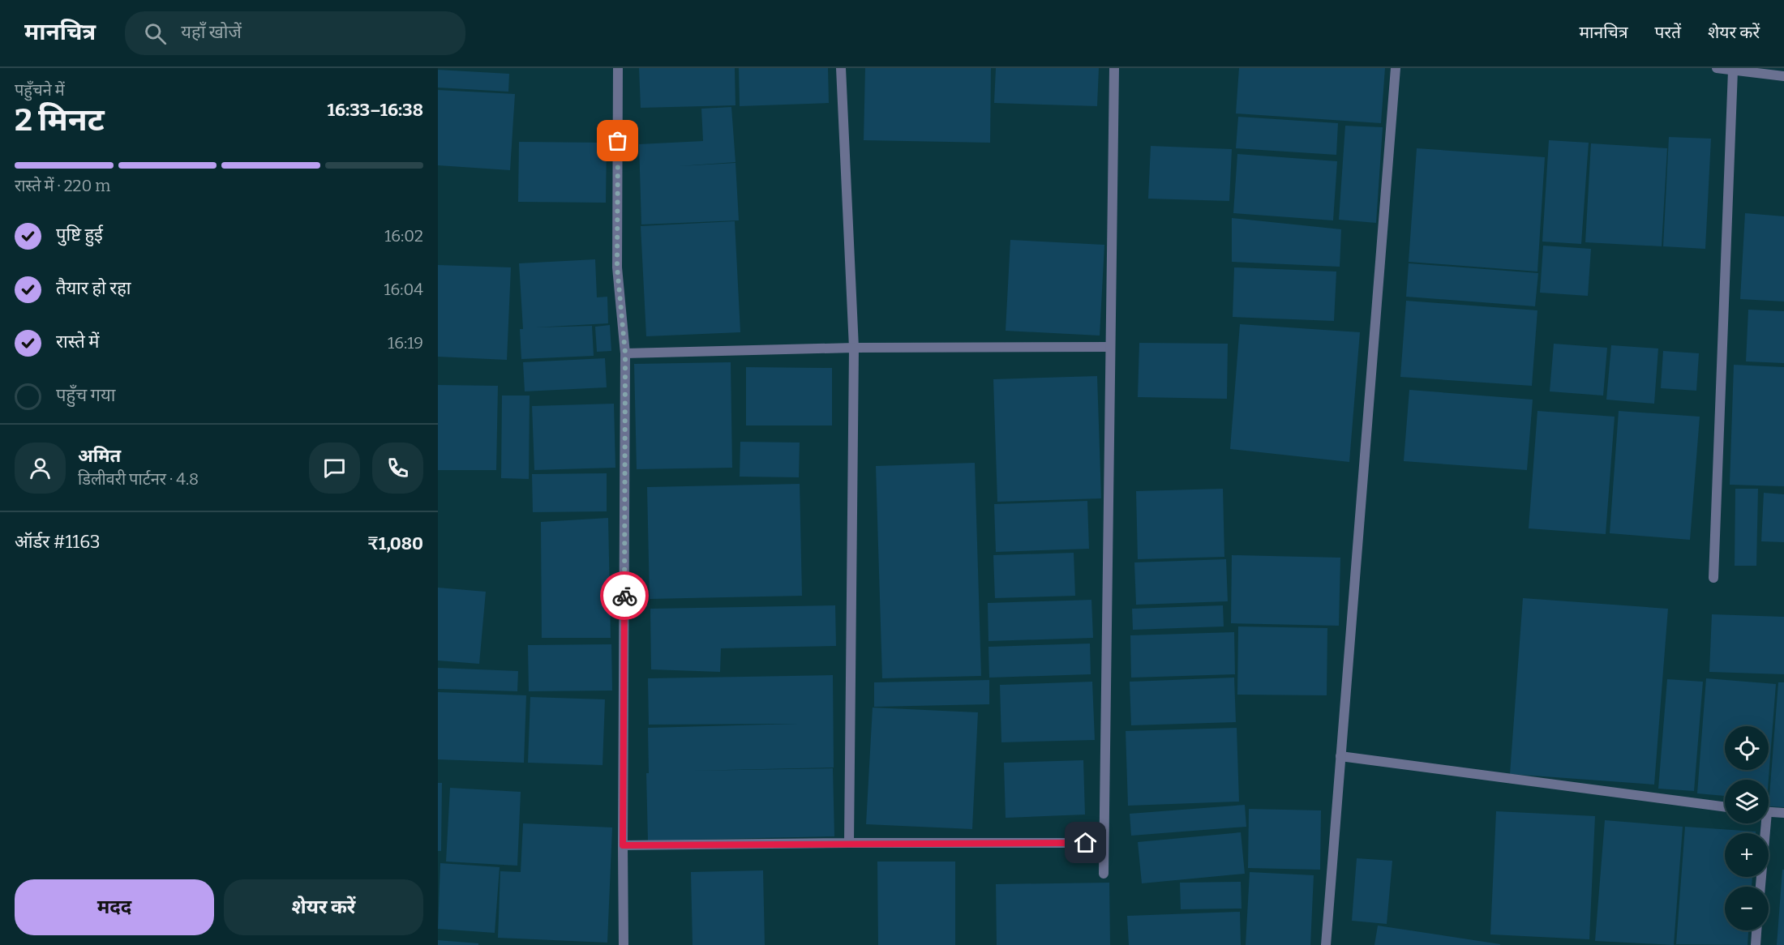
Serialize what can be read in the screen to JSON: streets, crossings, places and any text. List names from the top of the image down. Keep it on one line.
{"page":{"header":"मानचित्र","search":"यहाँ खोजें","nav":["मानचित्र","परतें","शेयर करें"],"heading":["2 मिनट","पहुँचने में","16:33–16:38"],"panel":["अमित","डिलीवरी पार्टनर · 4.8","ऑर्डर #1163","₹1,080"],"bar":"रास्ते में · 220 m","list":[["पुष्टि हुई","16:02"],["तैयार हो रहा","16:04"],["रास्ते में","16:19"],"पहुँच गया"],"map_buttons":["+","−"],"buttons":["मदद","शेयर करें"]}}
